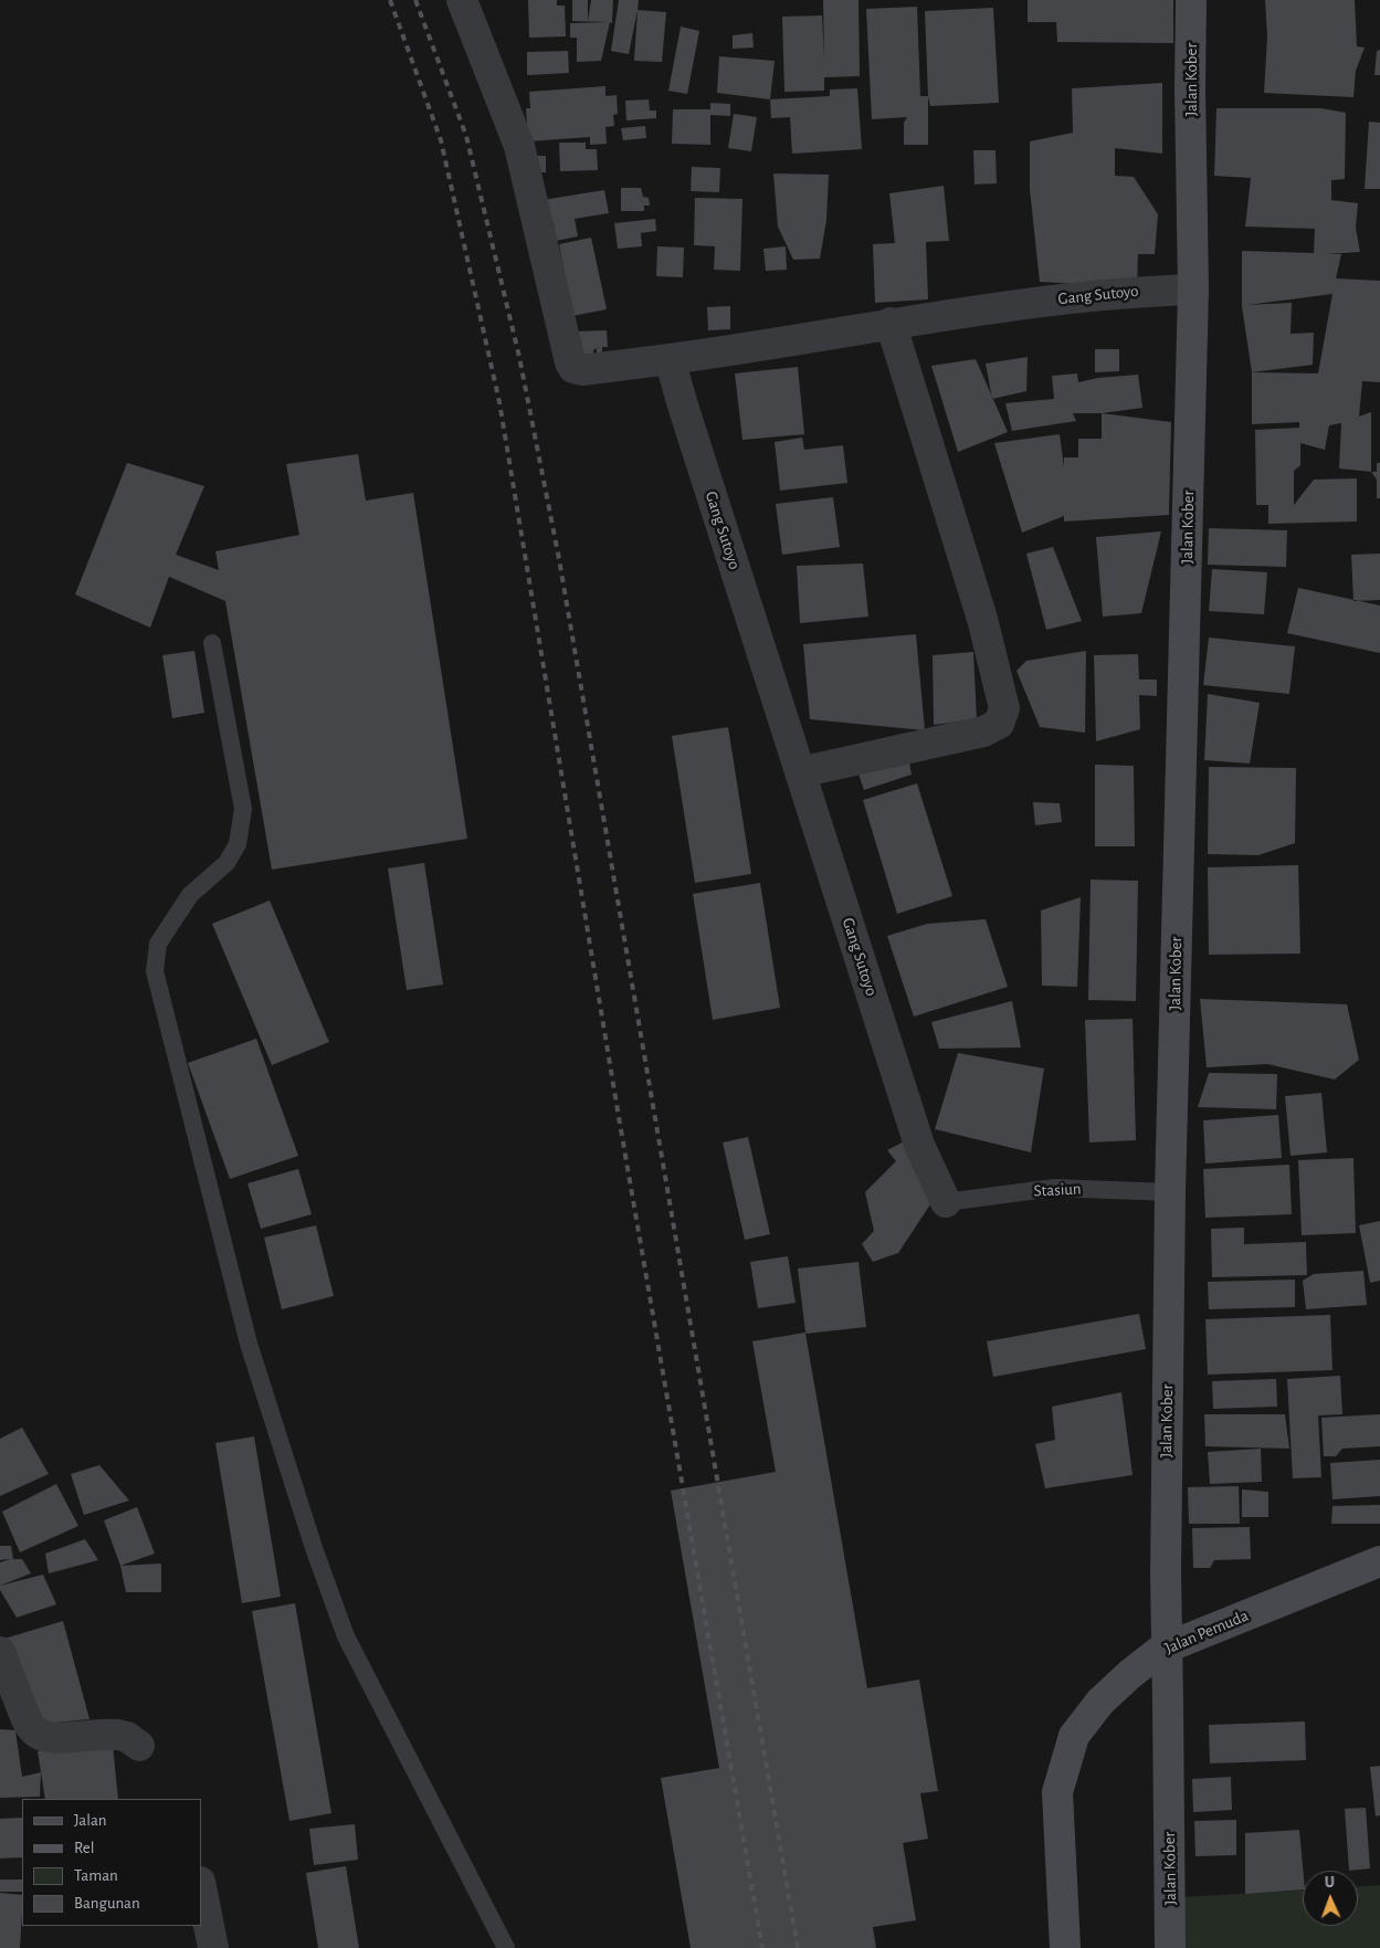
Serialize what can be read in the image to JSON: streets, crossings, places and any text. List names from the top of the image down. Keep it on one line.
{"streets":{"street":["Jalan Kober","Gang Sutoyo","Jalan Pemuda"],"lane":["Stasiun"]},"crossings":[["Jalan Kober","Gang Sutoyo"],["Jalan Kober","Stasiun"],["Gang Sutoyo","Stasiun"]],"legend":["Jalan","Rel","Taman","Bangunan"],"north":"top"}
